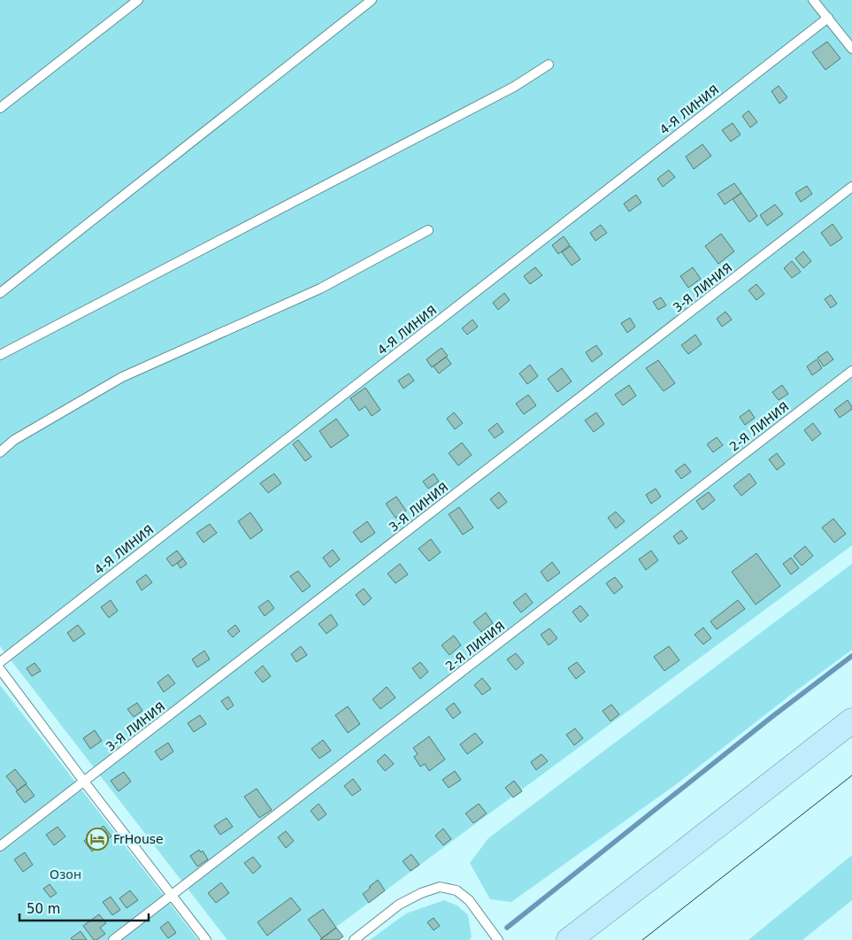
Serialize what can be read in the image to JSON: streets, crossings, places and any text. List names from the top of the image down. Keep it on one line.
{"streets":{"lane":["4-Я ЛИНИЯ","3-Я ЛИНИЯ","2-Я ЛИНИЯ"]},"parks":["Озон"],"places":{"hotel":["FrHouse"]},"scale_bar":"50 m"}
